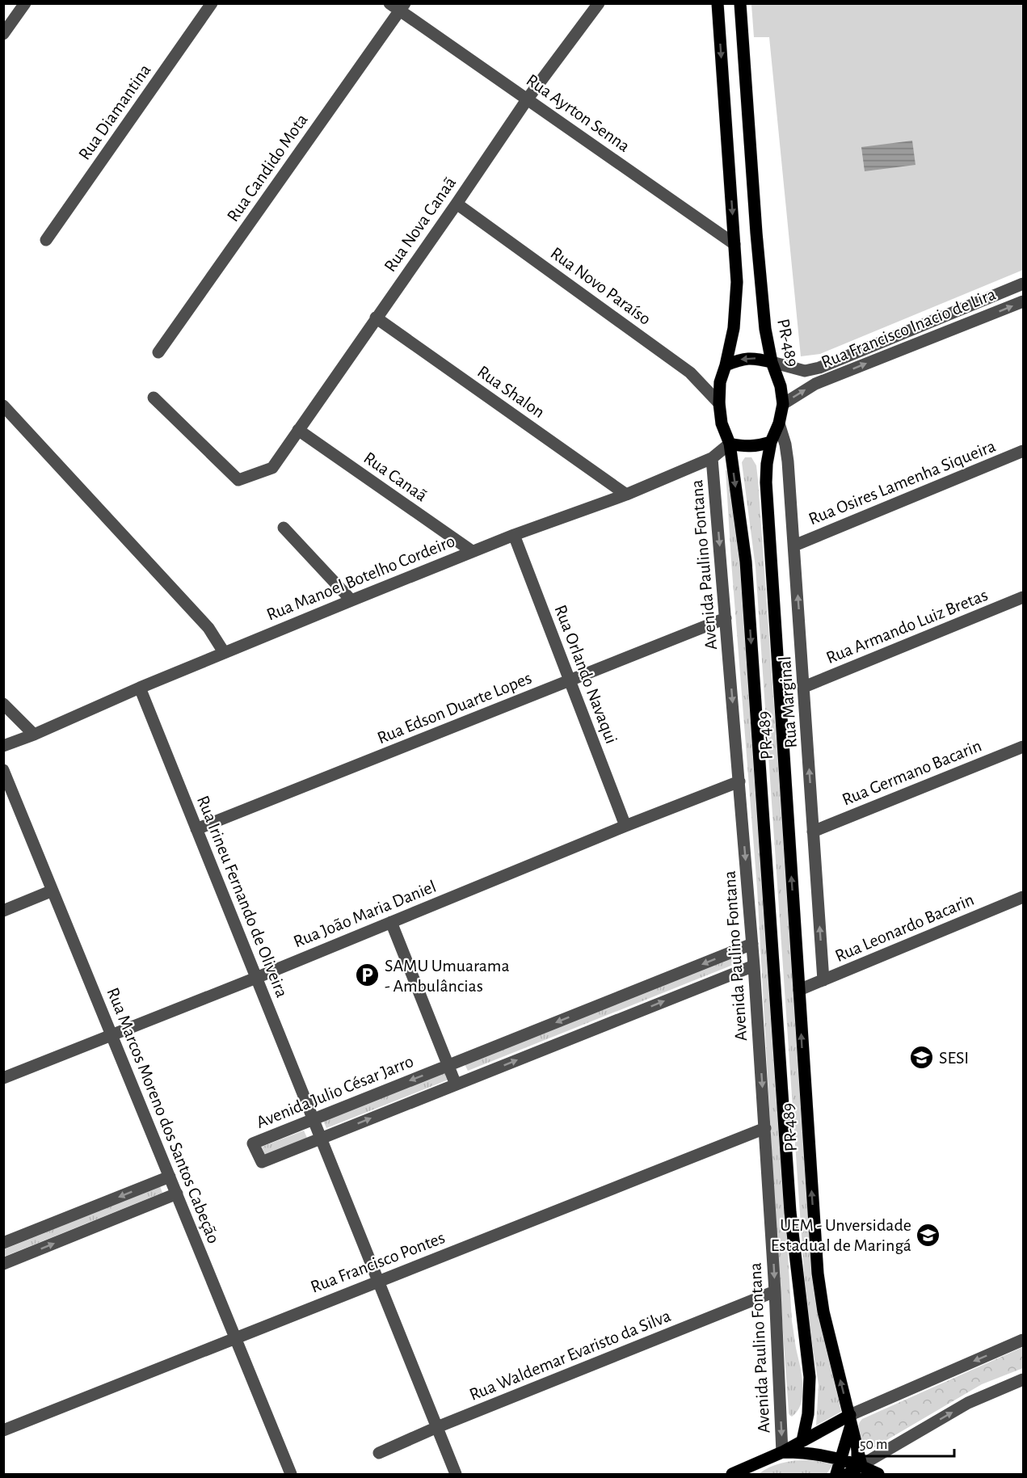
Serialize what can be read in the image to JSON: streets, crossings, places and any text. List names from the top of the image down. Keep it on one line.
{"streets":{"main road":["PR-489"],"street":["Rua Diamantina","Rua Ayrton Senna","Rua Candido Mota","Rua Nova Canaã","Rua Novo Paraíso","Rua Francisco Inacio de Lira","Rua Shalon","Rua Canaã","Rua Osires Lamenha Siqueira","Avenida Paulino Fontana","Rua Manoel Botelho Cordeiro","Rua Armando Luiz Bretas","Rua Orlando Navaqui","Rua Marginal","Rua Edson Duarte Lopes","Rua Germano Bacarin","Rua Irineu Fernando de Oliveira","Rua João Maria Daniel","Rua Leonardo Bacarin","Avenida Julio César Jarro","Rua Marcos Moreno dos Santos Cabeção","Rua Francisco Pontes","Rua Waldemar Evaristo da Silva"]},"crossings":[["Rua Ayrton Senna","Rua Candido Mota"],["Rua Ayrton Senna","Rua Nova Canaã"],["Rua Ayrton Senna","PR-489"],["Rua Nova Canaã","Rua Novo Paraíso"],["Rua Nova Canaã","Rua Shalon"],["Rua Nova Canaã","Rua Canaã"],["Rua Novo Paraíso","Rua Francisco Inacio de Lira"],["Rua Novo Paraíso","PR-489"],["Rua Novo Paraíso","Rua Manoel Botelho Cordeiro"],["Rua Novo Paraíso","Rua Marginal"],["Rua Francisco Inacio de Lira","PR-489"],["Rua Francisco Inacio de Lira","Rua Manoel Botelho Cordeiro"],["Rua Francisco Inacio de Lira","Rua Marginal"],["PR-489","Rua Manoel Botelho Cordeiro"],["PR-489","Rua Marginal"],["PR-489","Rua Leonardo Bacarin"],["Rua Shalon","Rua Manoel Botelho Cordeiro"],["Rua Canaã","Rua Manoel Botelho Cordeiro"],["Rua Osires Lamenha Siqueira","Rua Marginal"],["Avenida Paulino Fontana","Rua Manoel Botelho Cordeiro"],["Avenida Paulino Fontana","Rua Edson Duarte Lopes"],["Avenida Paulino Fontana","Rua João Maria Daniel"],["Avenida Paulino Fontana","Avenida Julio César Jarro"],["Avenida Paulino Fontana","Rua Francisco Pontes"],["Avenida Paulino Fontana","Rua Waldemar Evaristo da Silva"],["Rua Manoel Botelho Cordeiro","Rua Orlando Navaqui"],["Rua Manoel Botelho Cordeiro","Rua Marginal"],["Rua Manoel Botelho Cordeiro","Rua Irineu Fernando de Oliveira"],["Rua Armando Luiz Bretas","Rua Marginal"],["Rua Orlando Navaqui","Rua Edson Duarte Lopes"],["Rua Orlando Navaqui","Rua João Maria Daniel"],["Rua Marginal","Rua Germano Bacarin"],["Rua Marginal","Rua Leonardo Bacarin"],["Rua Edson Duarte Lopes","Rua Irineu Fernando de Oliveira"],["Rua Irineu Fernando de Oliveira","Rua João Maria Daniel"],["Rua Irineu Fernando de Oliveira","Avenida Julio César Jarro"],["Rua João Maria Daniel","Rua Marcos Moreno dos Santos Cabeção"],["Rua Marcos Moreno dos Santos Cabeção","Rua Francisco Pontes"]],"one_way":["Avenida Paulino Fontana","Rua Marginal"],"places":{"parking":["SAMU Umuarama - Ambulâncias"],"school or university":["SESI","UEM - Unversidade Estadual de Maringá"]},"scale_bar":"50 m"}
